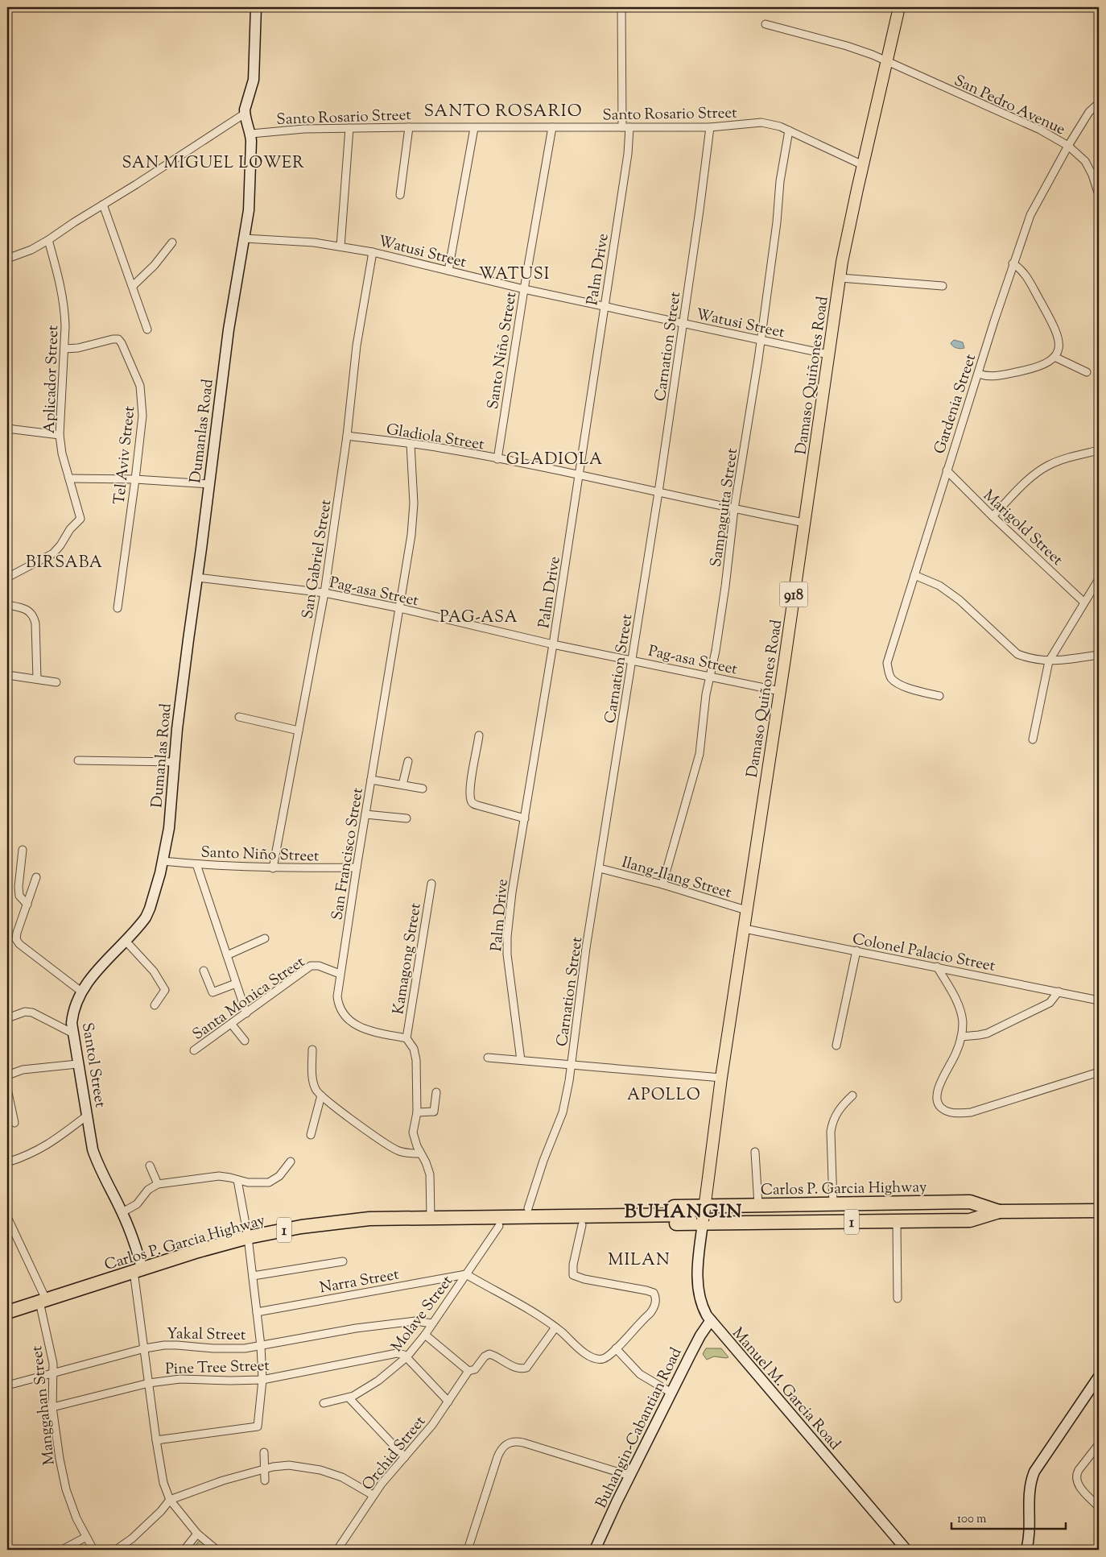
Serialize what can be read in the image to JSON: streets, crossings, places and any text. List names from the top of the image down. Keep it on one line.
{"streets":{"highway":["Carlos P. Garcia Highway","1"],"main road":["Damaso Quiñones Road","Dumanlas Road","918","Santol Street","Manuel M. Garcia Road","Buhangin-Cabantian Road"],"street":["San Pedro Avenue","Santo Rosario Street","Watusi Street","Palm Drive","Carnation Street","Santo Niño Street","Aplicador Street","Gardenia Street","Gladiola Street","Tel Aviv Street","Sampaguita Street","Marigold Street","San Gabriel Street","Pag-asa Street","San Francisco Street","Ilang-Ilang Street","Colonel Palacio Street","Kamagong Street","Santa Monica Street","Narra Street","Molave Street","Yakal Street","Pine Tree Street","Manggahan Street","Orchid Street"]},"crossings":[["San Pedro Avenue","Damaso Quiñones Road"],["San Pedro Avenue","Gardenia Street"],["Santo Rosario Street","Palm Drive"],["Santo Rosario Street","Carnation Street"],["Santo Rosario Street","Santo Niño Street"],["Santo Rosario Street","Damaso Quiñones Road"],["Santo Rosario Street","Dumanlas Road"],["Santo Rosario Street","Sampaguita Street"],["Watusi Street","Palm Drive"],["Watusi Street","Carnation Street"],["Watusi Street","Santo Niño Street"],["Watusi Street","Damaso Quiñones Road"],["Watusi Street","Dumanlas Road"],["Watusi Street","Sampaguita Street"],["Watusi Street","San Gabriel Street"],["Palm Drive","Gladiola Street"],["Palm Drive","Pag-asa Street"],["Carnation Street","Gladiola Street"],["Carnation Street","Pag-asa Street"],["Carnation Street","Ilang-Ilang Street"],["Carnation Street","Carlos P. Garcia Highway"],["Santo Niño Street","Dumanlas Road"],["Santo Niño Street","Gladiola Street"],["Santo Niño Street","San Gabriel Street"],["Santo Niño Street","San Francisco Street"],["Santo Niño Street","Santol Street"],["Damaso Quiñones Road","Gladiola Street"],["Damaso Quiñones Road","Pag-asa Street"],["Damaso Quiñones Road","918"],["Damaso Quiñones Road","Ilang-Ilang Street"],["Damaso Quiñones Road","Colonel Palacio Street"],["Damaso Quiñones Road","Carlos P. Garcia Highway"],["Aplicador Street","Tel Aviv Street"],["Gardenia Street","Marigold Street"],["Dumanlas Road","Pag-asa Street"],["Dumanlas Road","Santol Street"],["Gladiola Street","Sampaguita Street"],["Gladiola Street","San Gabriel Street"],["Gladiola Street","San Francisco Street"],["Sampaguita Street","Pag-asa Street"],["Sampaguita Street","Ilang-Ilang Street"],["San Gabriel Street","Pag-asa Street"],["Pag-asa Street","San Francisco Street"],["918","Carlos P. Garcia Highway"],["918","Manuel M. Garcia Road"],["San Francisco Street","Kamagong Street"],["San Francisco Street","Santa Monica Street"],["Santol Street","Carlos P. Garcia Highway"],["Carlos P. Garcia Highway","Molave Street"],["Carlos P. Garcia Highway","Manuel M. Garcia Road"],["Carlos P. Garcia Highway","Manggahan Street"],["Narra Street","Molave Street"],["Molave Street","Yakal Street"],["Molave Street","Pine Tree Street"],["Yakal Street","Manggahan Street"],["Pine Tree Street","Manggahan Street"],["Manuel M. Garcia Road","Buhangin-Cabantian Road"]],"districts":["SANTO ROSARIO","SAN MIGUEL LOWER","WATUSI","GLADIOLA","BIRSABA","PAG-ASA","APOLLO","BUHANGIN","MILAN"],"scale_bar":"100 m"}
